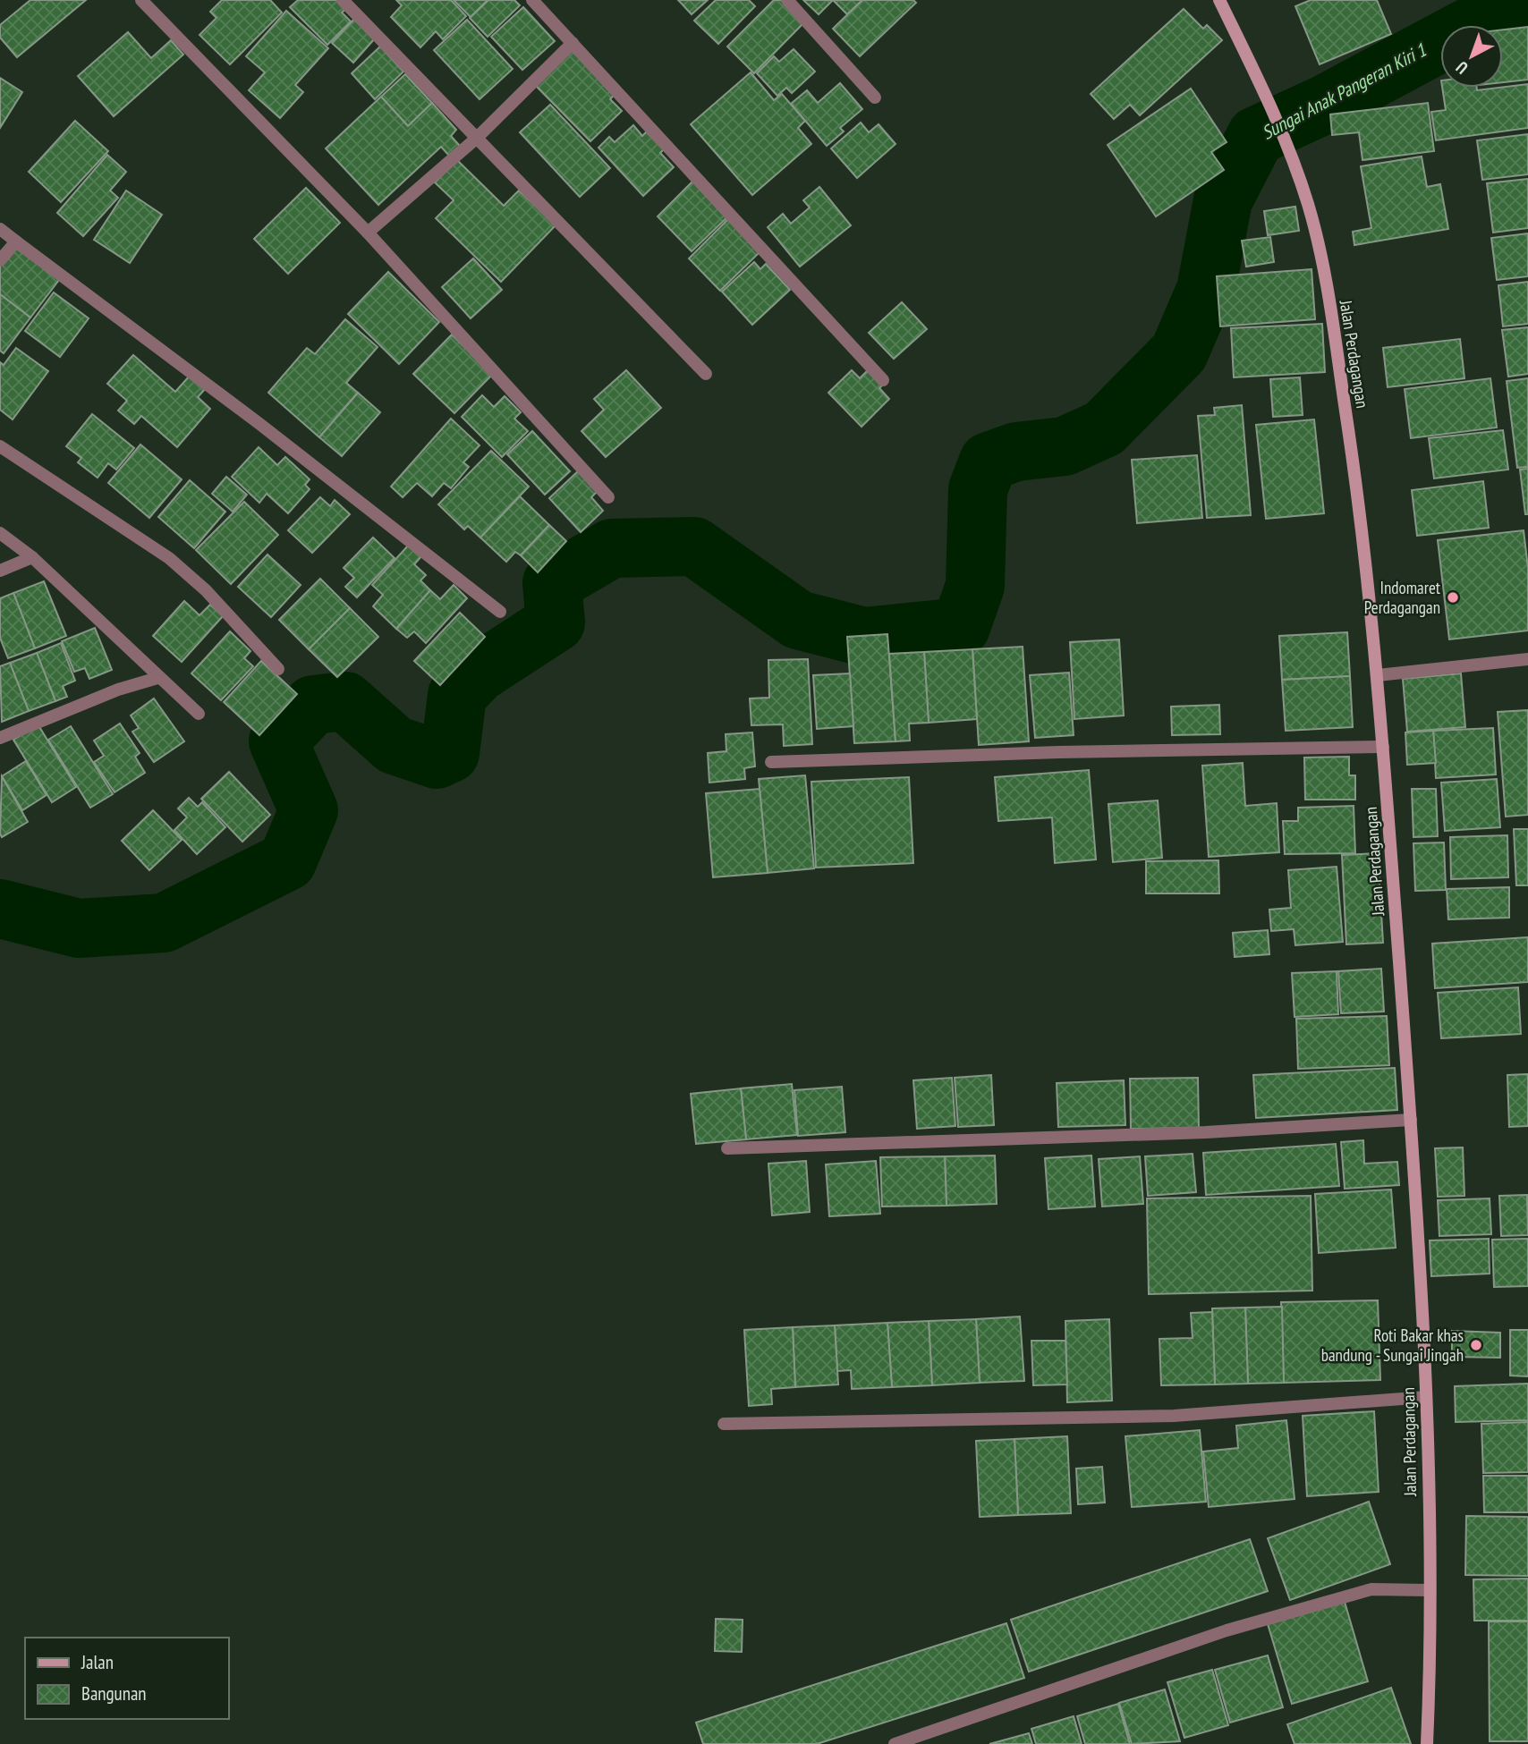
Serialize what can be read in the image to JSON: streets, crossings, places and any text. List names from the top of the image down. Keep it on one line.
{"streets":{"street":["Jalan Perdagangan"]},"water":["Sungai Anak Pangeran Kiri 1"],"places":["Indomaret Perdagangan","Roti Bakar khas bandung - Sungai Jingah"],"legend":["Jalan","Bangunan"],"north":"bottom left"}
